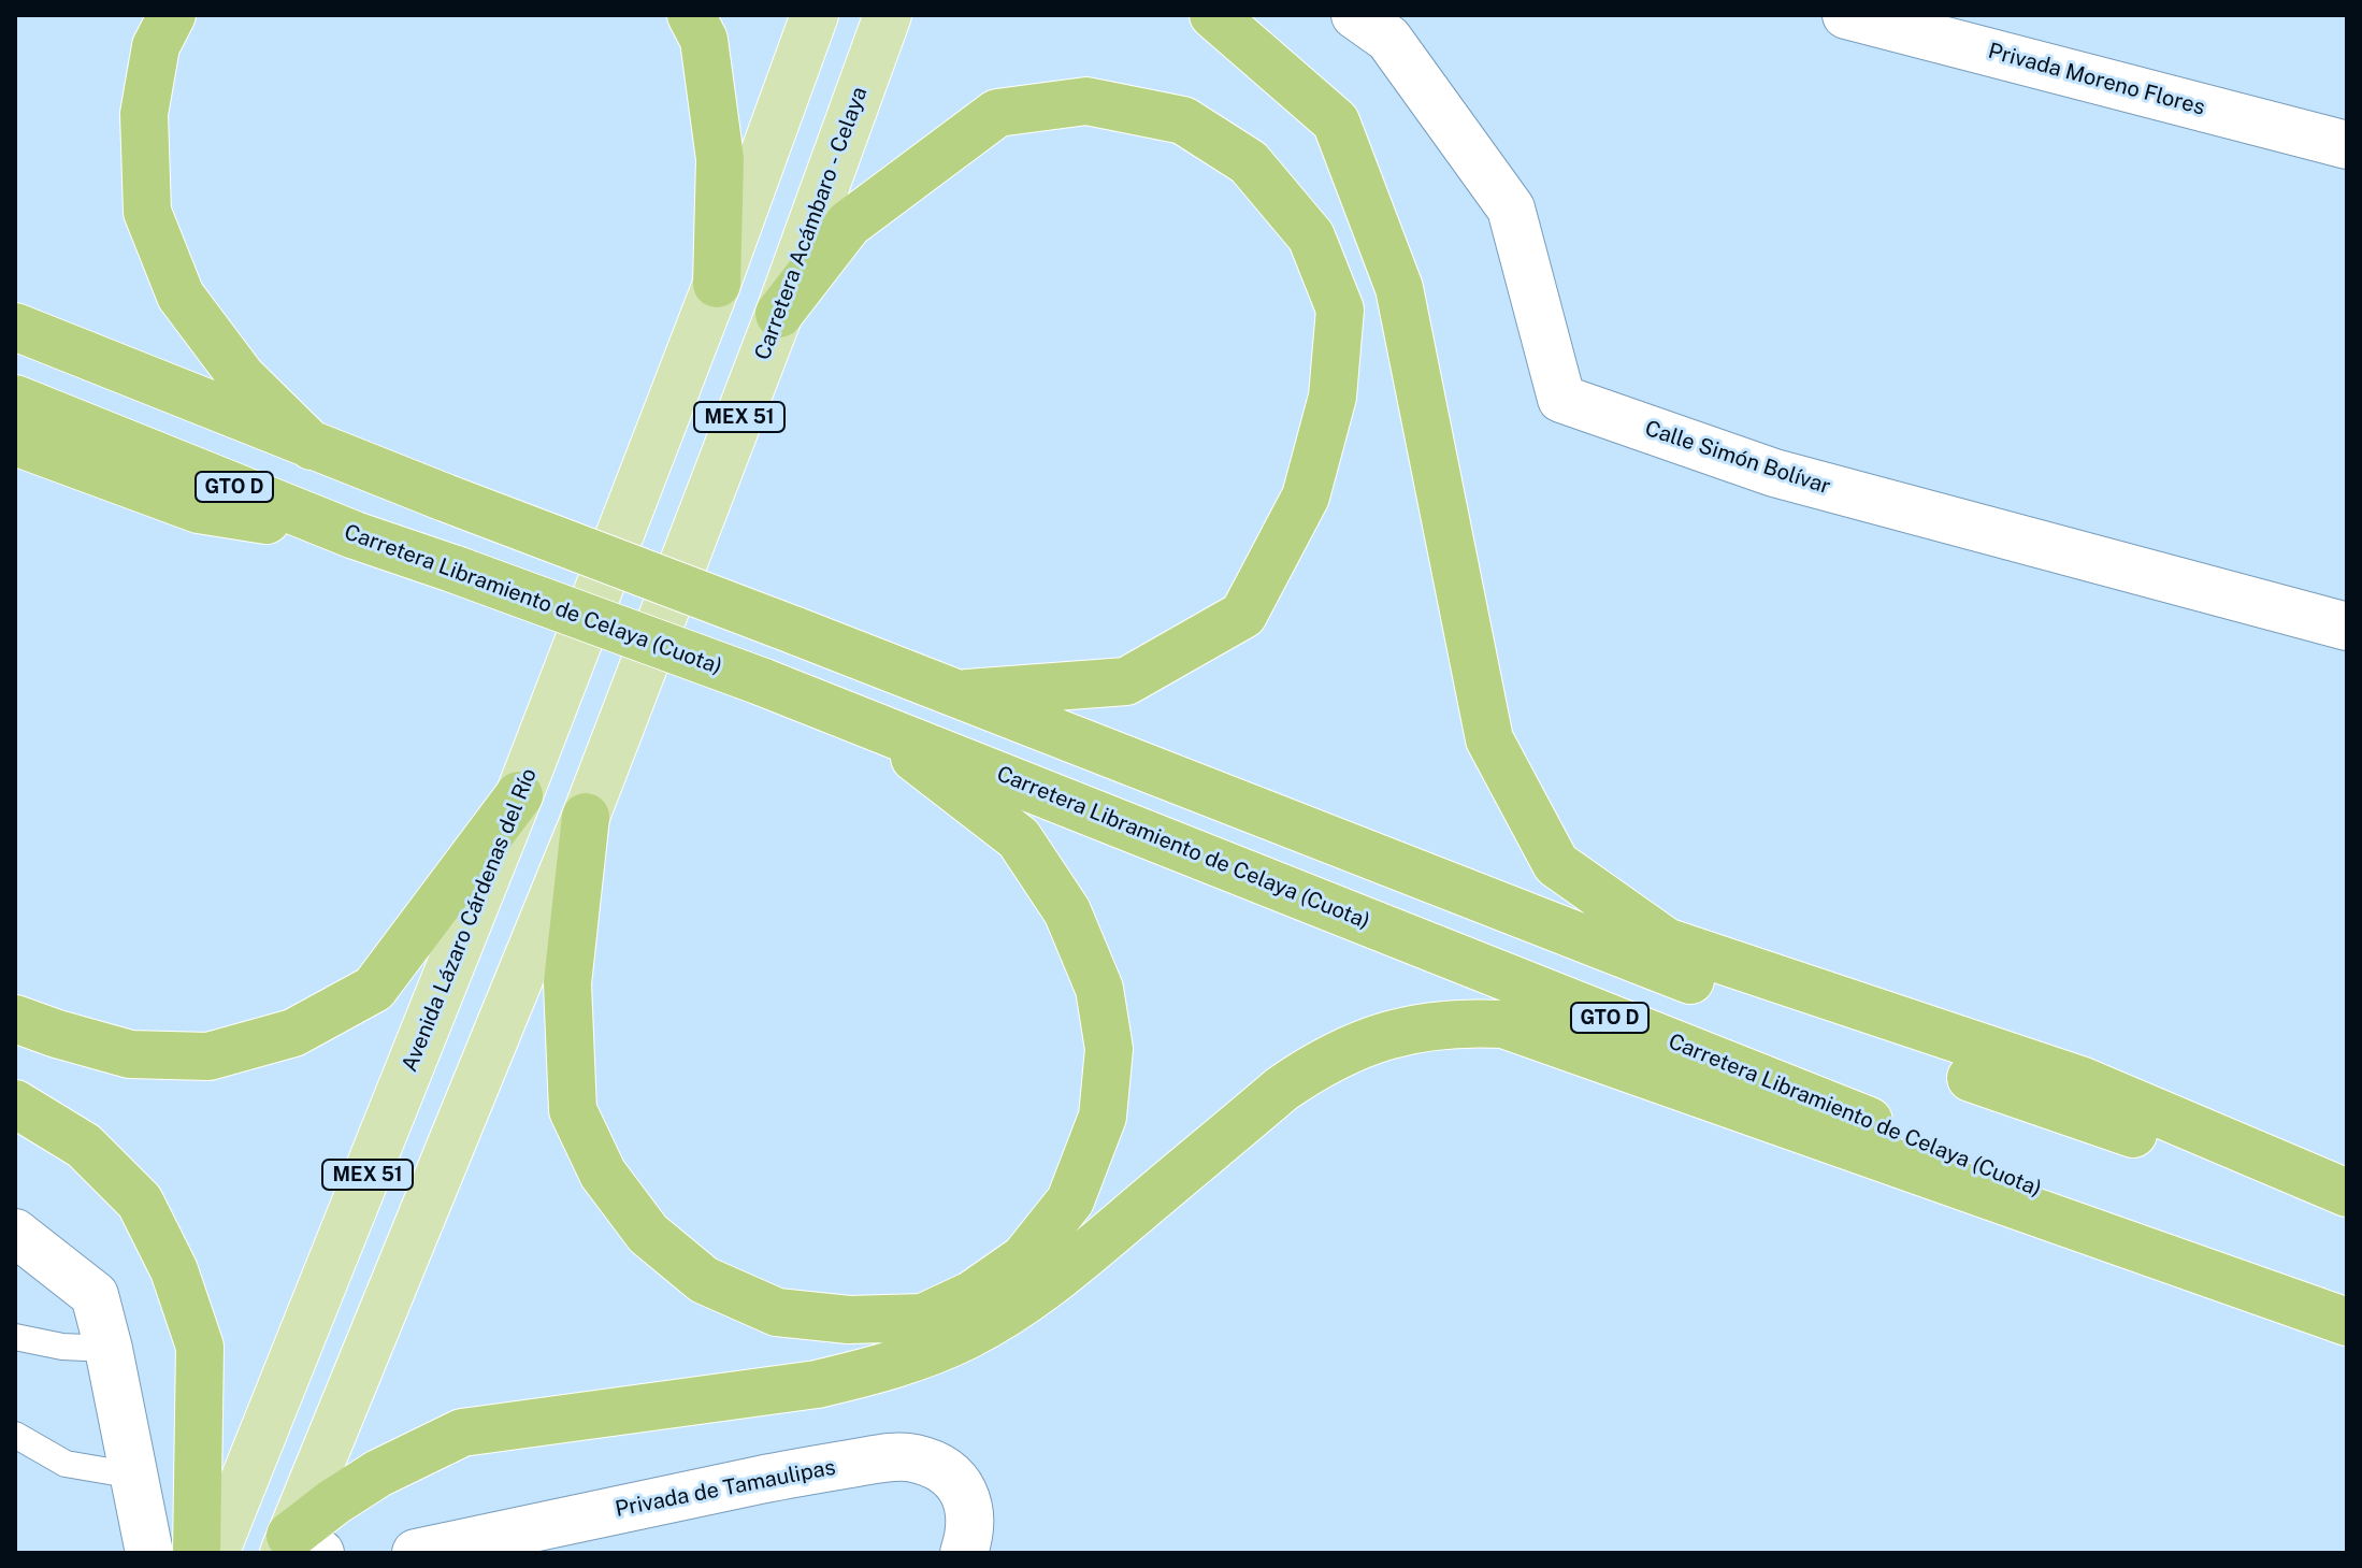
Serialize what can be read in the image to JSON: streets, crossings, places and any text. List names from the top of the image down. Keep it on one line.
{"streets":{"highway":["GTO D","Carretera Libramiento de Celaya (Cuota)"],"main road":["Carretera Acámbaro - Celaya","MEX 51","Avenida Lázaro Cárdenas del Río"],"street":["Privada Moreno Flores","Calle Simón Bolívar","Privada de Tamaulipas"]},"crossings":[["Carretera Acámbaro - Celaya","MEX 51"],["MEX 51","Avenida Lázaro Cárdenas del Río"]]}
